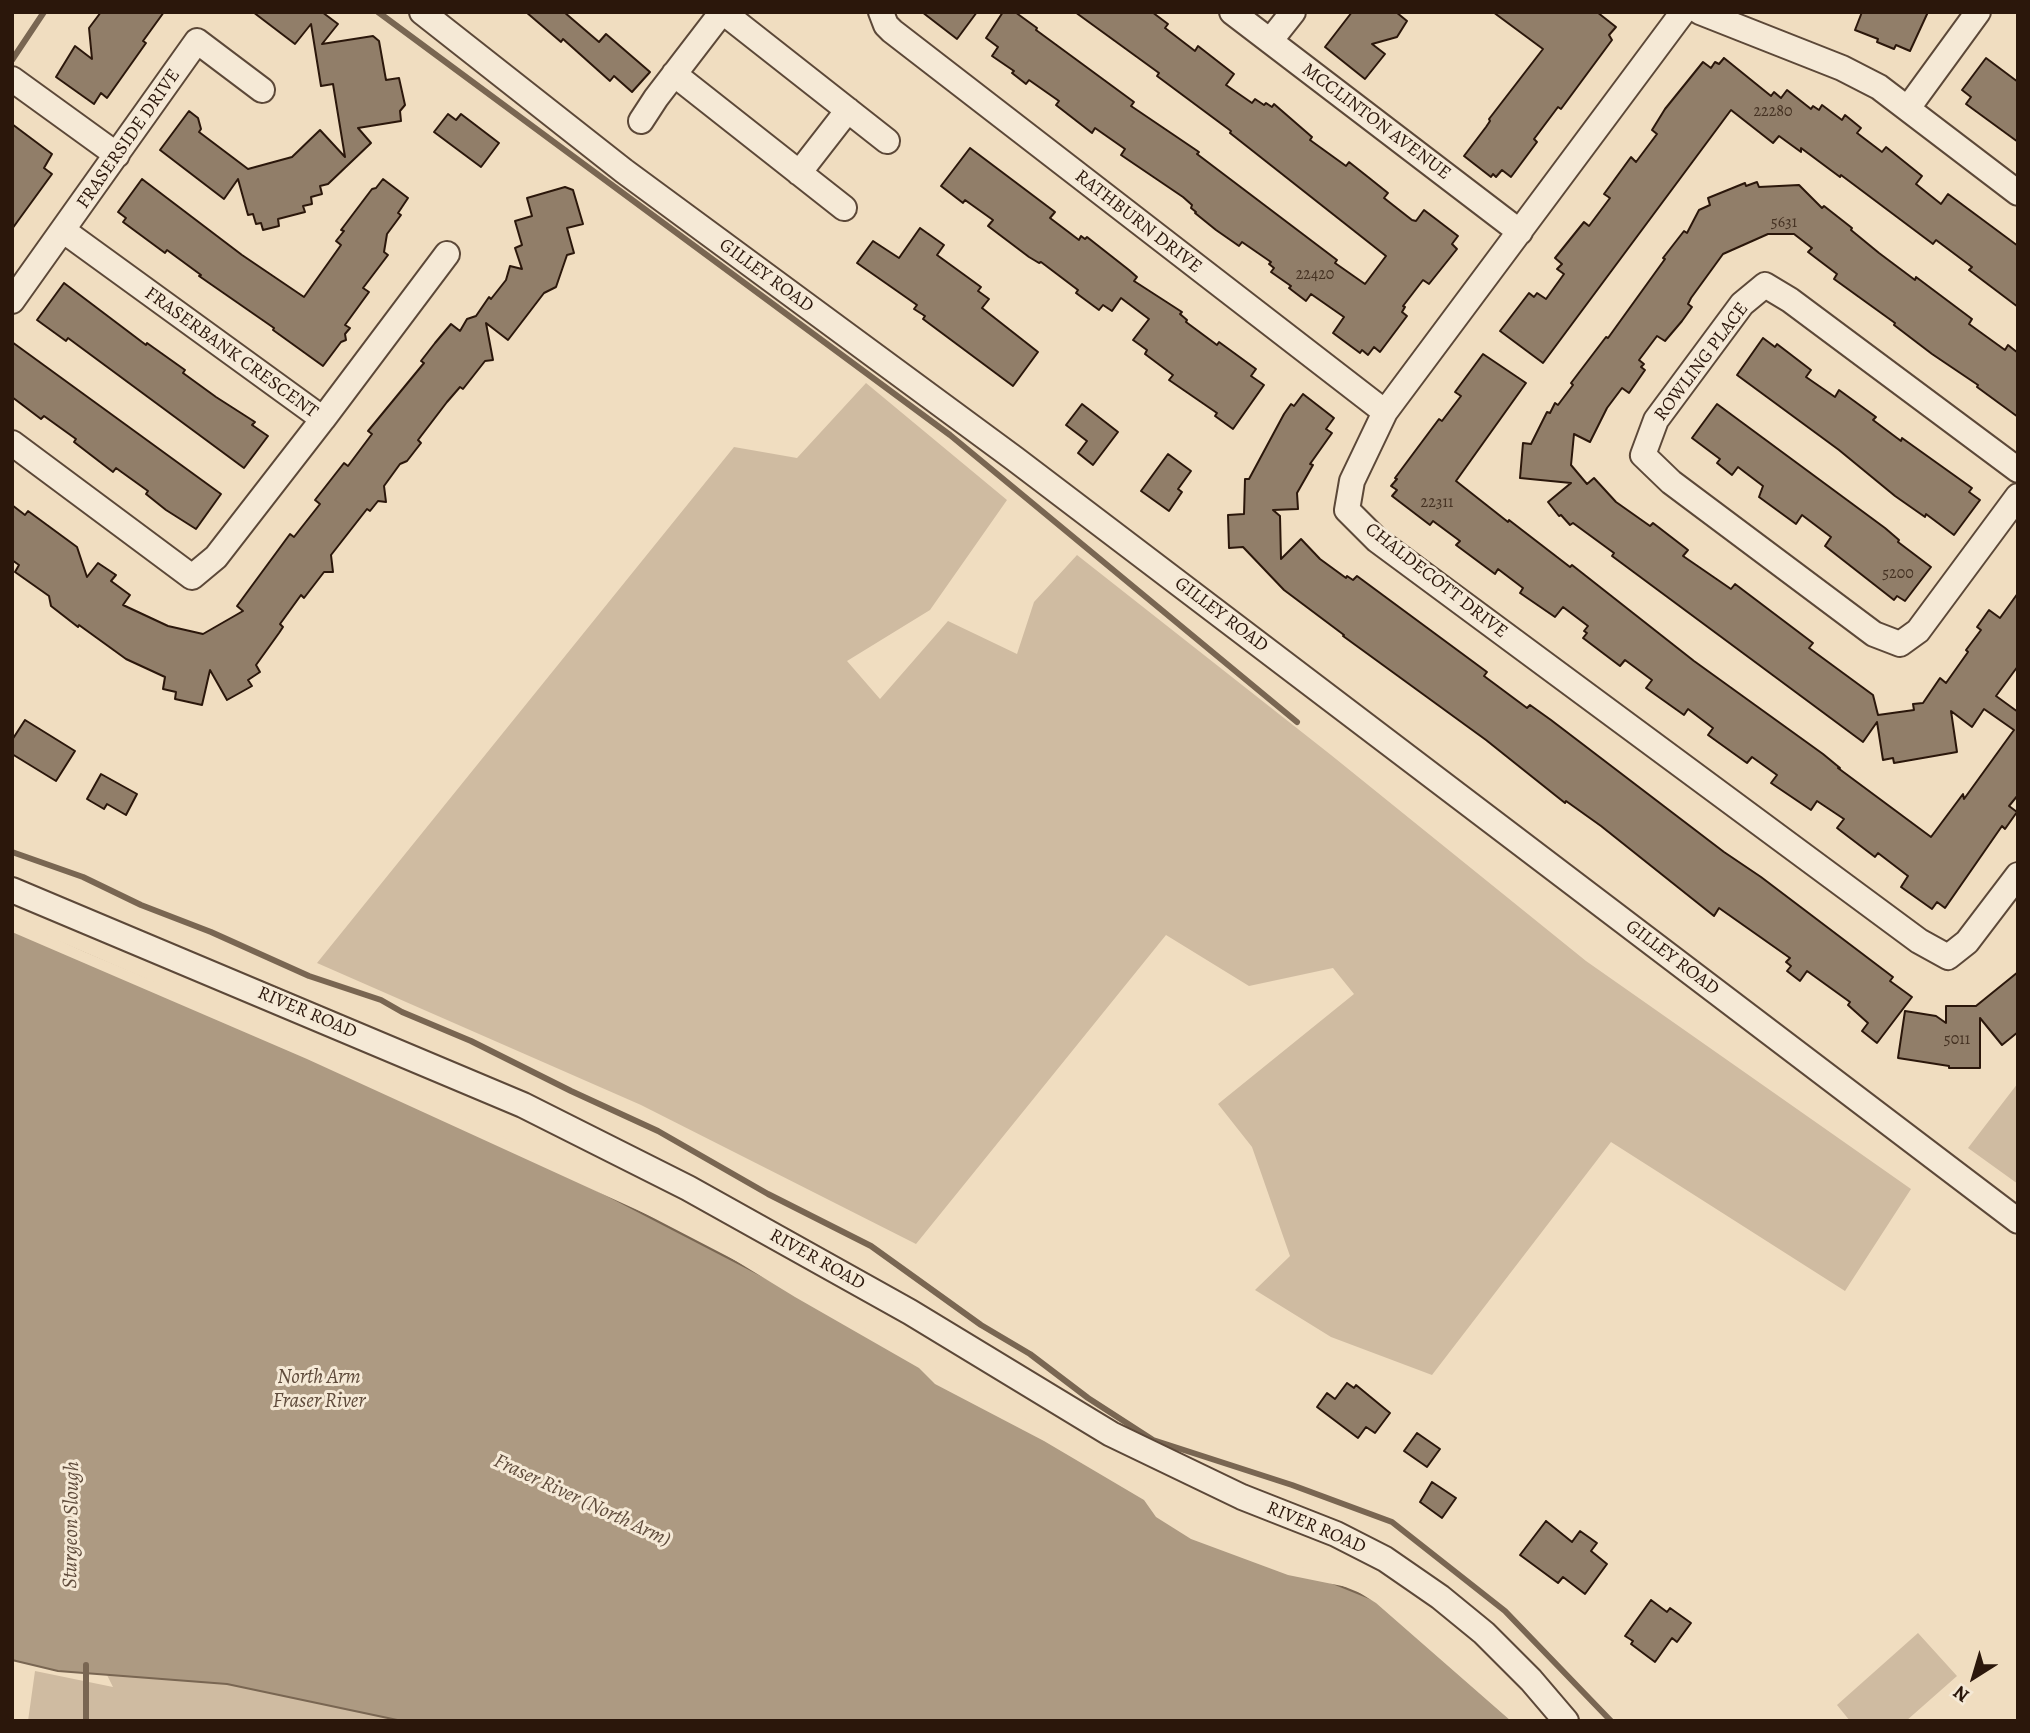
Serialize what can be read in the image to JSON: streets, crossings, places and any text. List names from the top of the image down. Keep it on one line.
{"streets":{"street":["MCCLINTON AVENUE","FRASERSIDE DRIVE","RATHBURN DRIVE","GILLEY ROAD","FRASERBANK CRESCENT","ROWLING PLACE","CHALDECOTT DRIVE","RIVER ROAD"]},"crossings":[["MCCLINTON AVENUE","CHALDECOTT DRIVE"],["FRASERSIDE DRIVE","FRASERBANK CRESCENT"],["RATHBURN DRIVE","CHALDECOTT DRIVE"]],"water":["North Arm Fraser River","Fraser River (North Arm)","Sturgeon Slough"],"house_numbers":["22280","5631","22420","22311","5200","5011"],"north":"bottom left"}
